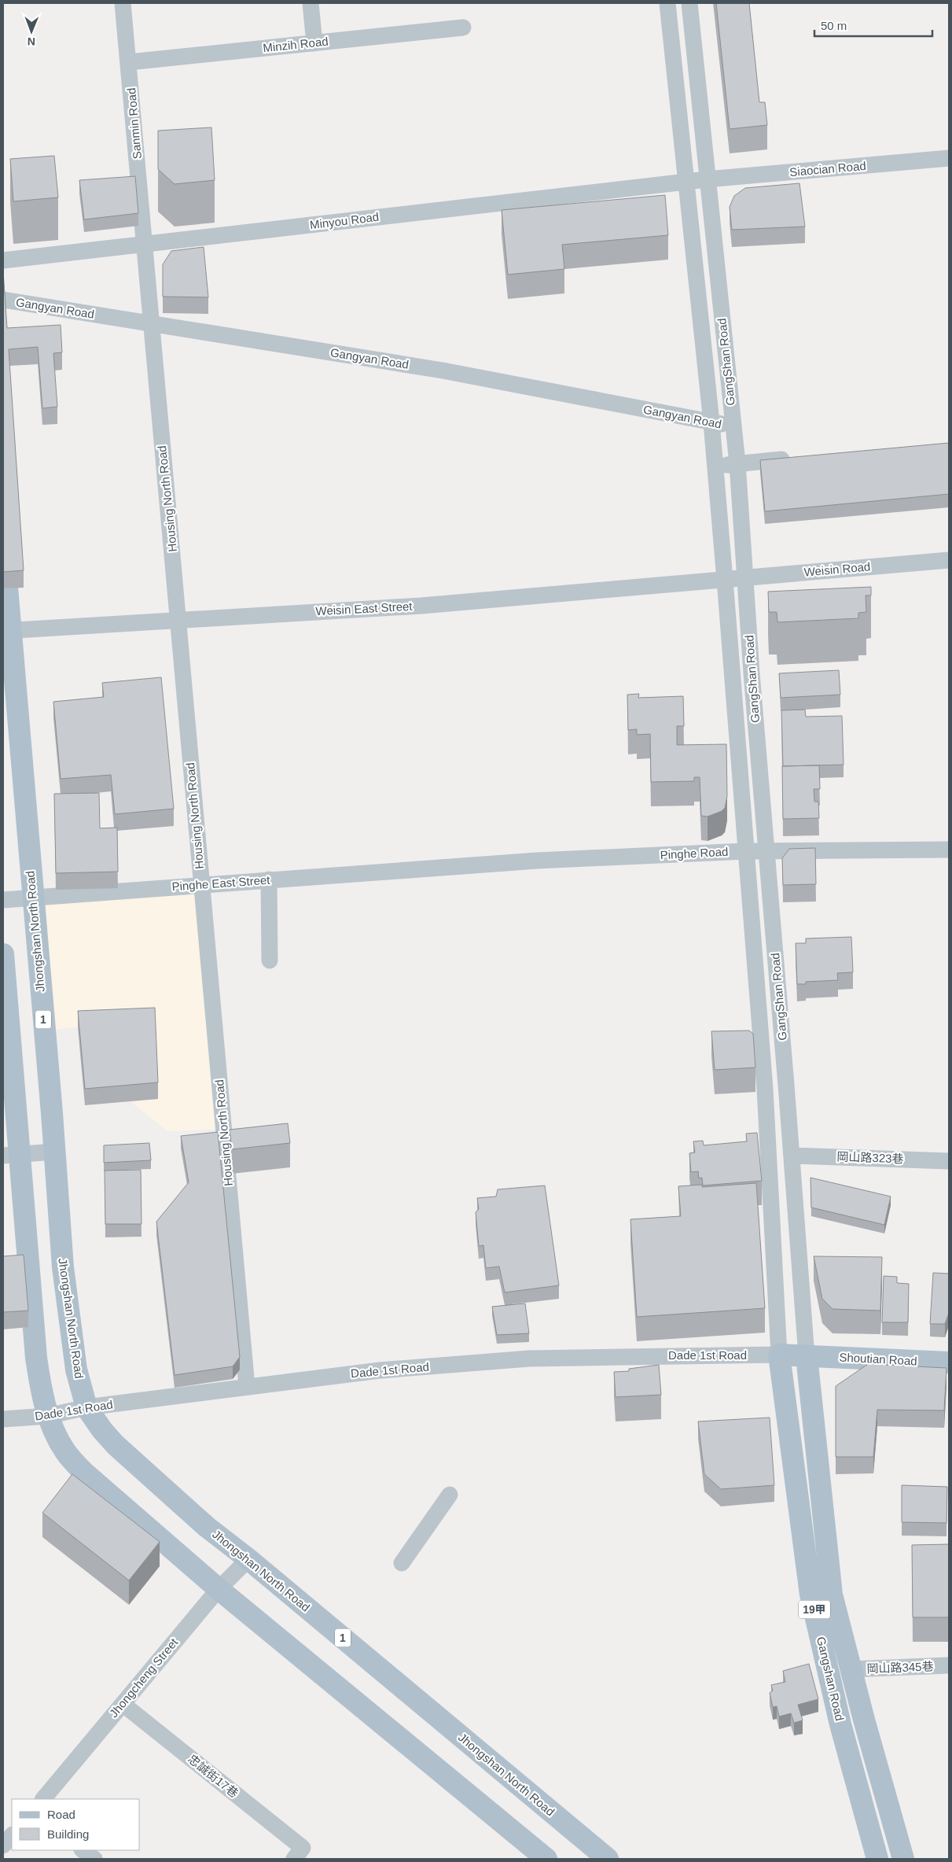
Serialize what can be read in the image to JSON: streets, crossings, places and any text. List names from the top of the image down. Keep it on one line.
{"streets":{"main road":["Jhongshan North Road","1","Shoutian Road","19甲","Gangshan Road"],"street":["Minzih Road","Sanmin Road","Siaocian Road","Minyou Road","Gangyan Road","GangShan Road","Housing North Road","Weisin Road","Weisin East Street","Pinghe Road","Pinghe East Street","岡山路323巷","Dade 1st Road","岡山路345巷","Jhongcheng Street","忠誠街17巷"]},"crossings":[["Minzih Road","Sanmin Road"],["Sanmin Road","Minyou Road"],["Sanmin Road","Housing North Road"],["Siaocian Road","Minyou Road"],["Siaocian Road","GangShan Road"],["Minyou Road","GangShan Road"],["Minyou Road","Housing North Road"],["Gangyan Road","GangShan Road"],["Gangyan Road","Housing North Road"],["GangShan Road","Weisin Road"],["GangShan Road","Weisin East Street"],["GangShan Road","Pinghe Road"],["GangShan Road","岡山路323巷"],["GangShan Road","Dade 1st Road"],["GangShan Road","Shoutian Road"],["GangShan Road","Gangshan Road"],["Housing North Road","Weisin East Street"],["Housing North Road","Pinghe East Street"],["Housing North Road","Dade 1st Road"],["Weisin Road","Weisin East Street"],["Weisin East Street","Jhongshan North Road"],["Pinghe Road","Pinghe East Street"],["Pinghe East Street","Jhongshan North Road"],["Jhongshan North Road","Dade 1st Road"],["Jhongshan North Road","Jhongcheng Street"],["Dade 1st Road","Shoutian Road"],["Dade 1st Road","Gangshan Road"],["Shoutian Road","Gangshan Road"],["岡山路345巷","Gangshan Road"],["Jhongcheng Street","忠誠街17巷"]],"legend":["Road","Building"],"scale_bar":"50 m","north":"bottom"}
